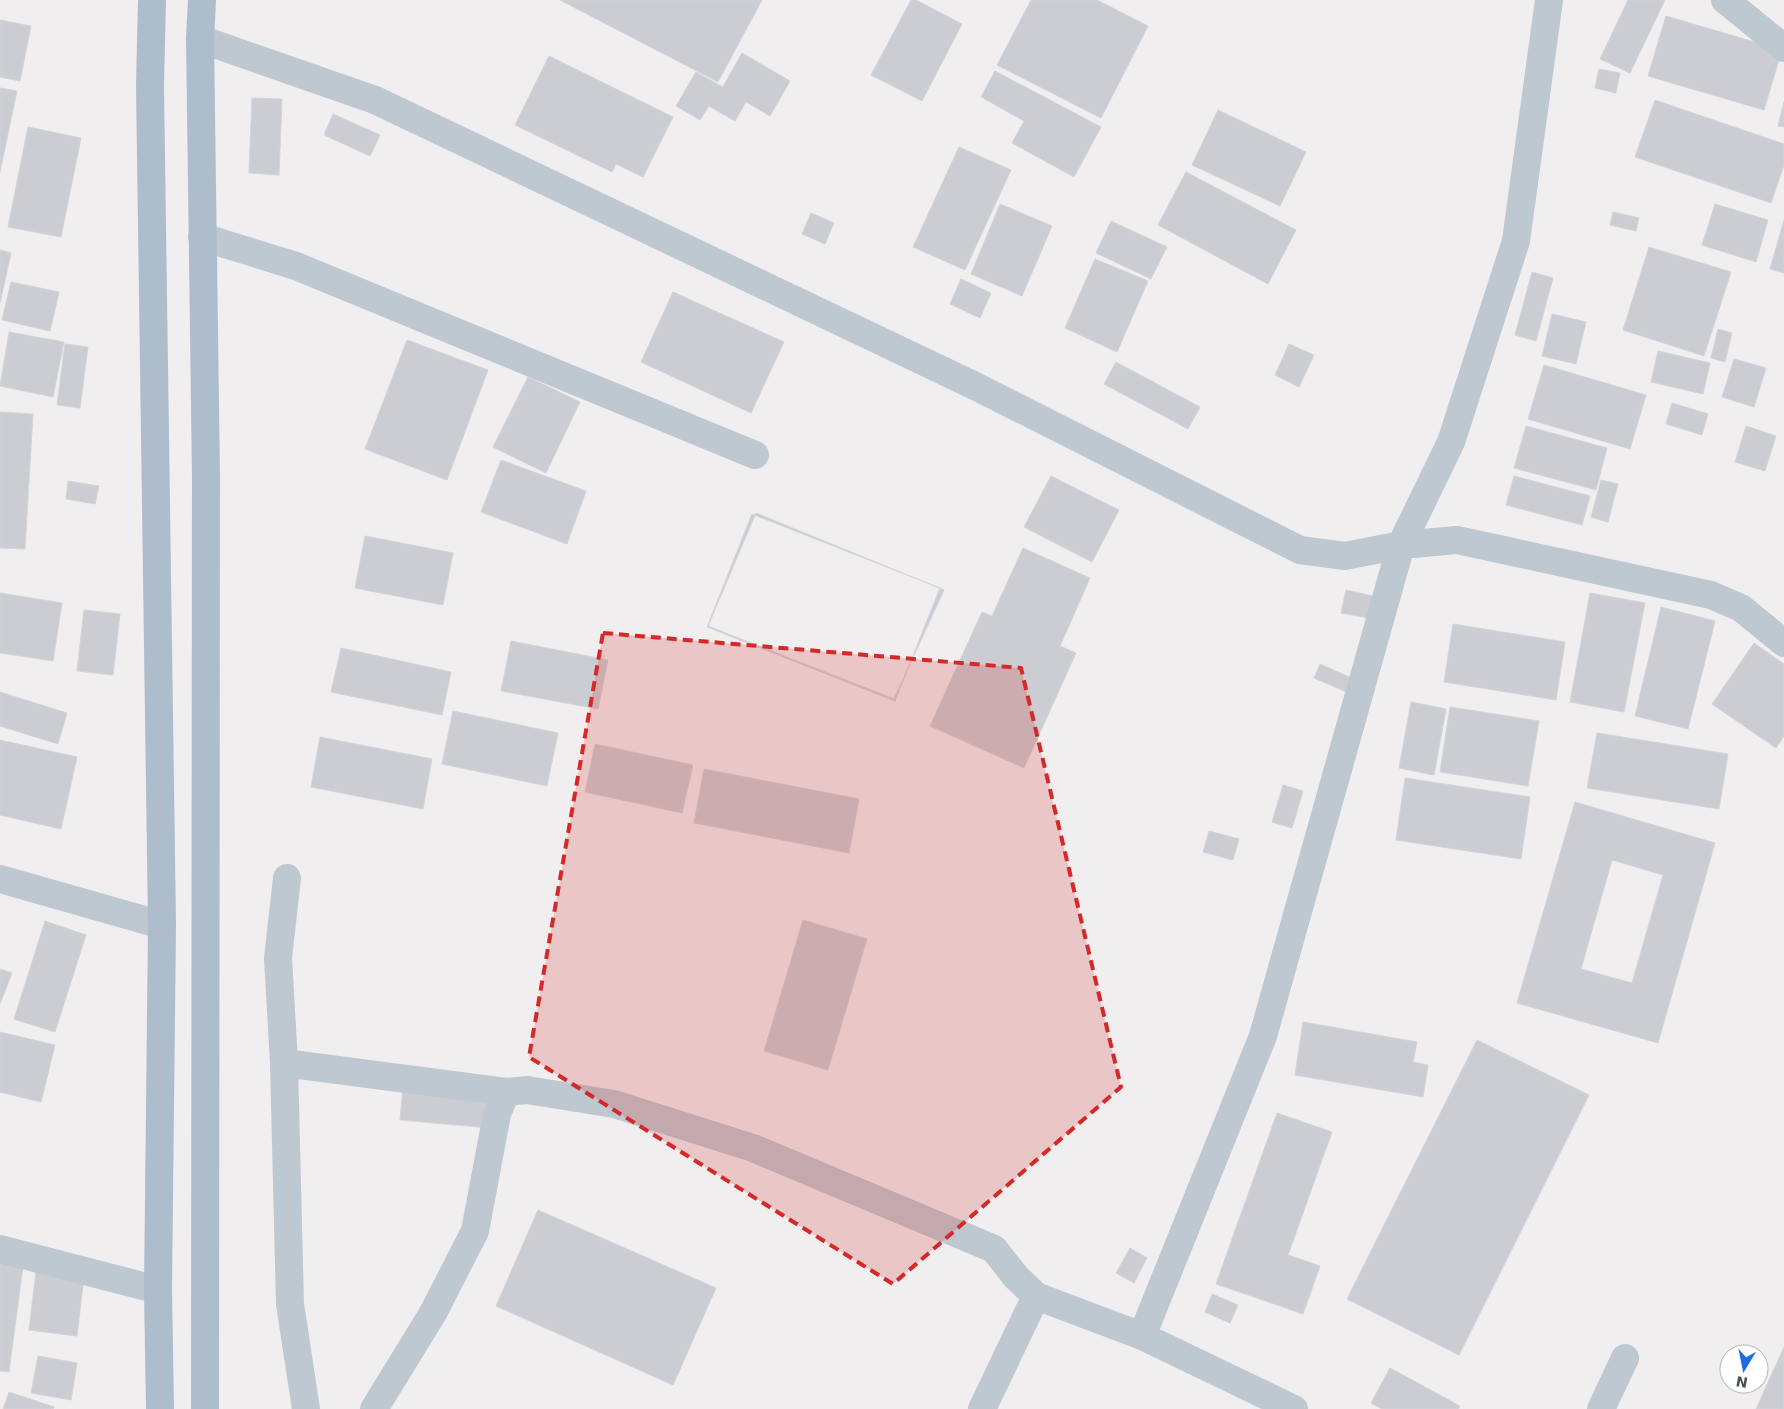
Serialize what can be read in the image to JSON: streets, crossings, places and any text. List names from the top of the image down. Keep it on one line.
{"north":"bottom"}
